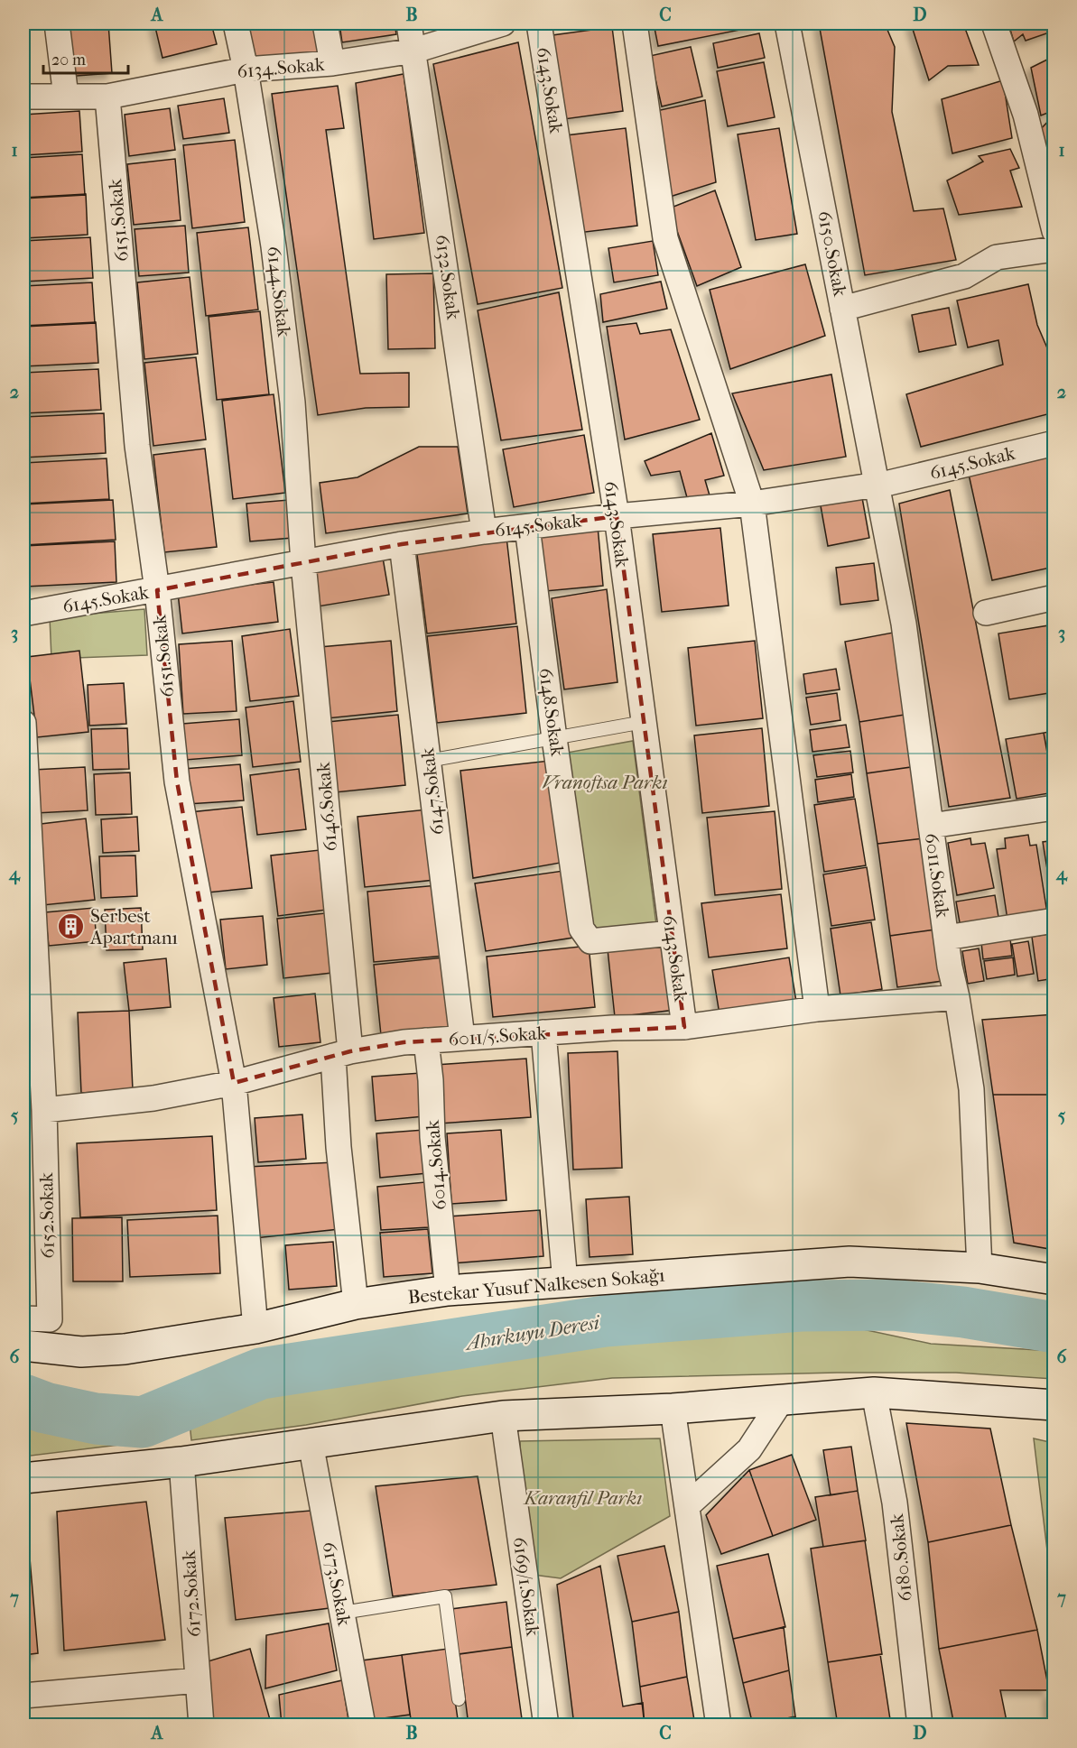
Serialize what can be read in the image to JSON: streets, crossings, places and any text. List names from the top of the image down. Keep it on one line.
{"streets":{"main road":["Bestekar Yusuf Nalkesen Sokağı"],"street":["6134.Sokak","6143.Sokak","6151.Sokak","6150.Sokak","6132.Sokak","6144.Sokak","6145.Sokak","6148.Sokak","6147.Sokak","6146.Sokak","6011.Sokak","6011/5.Sokak","6014.Sokak","6152.Sokak","6180.Sokak","6173.Sokak","6169/1.Sokak","6172.Sokak"]},"crossings":[["6134.Sokak","6151.Sokak"],["6134.Sokak","6132.Sokak"],["6134.Sokak","6144.Sokak"],["6143.Sokak","6145.Sokak"],["6143.Sokak","6148.Sokak"],["6143.Sokak","6011/5.Sokak"],["6151.Sokak","6145.Sokak"],["6151.Sokak","6011/5.Sokak"],["6151.Sokak","Bestekar Yusuf Nalkesen Sokağı"],["6150.Sokak","6145.Sokak"],["6150.Sokak","6011.Sokak"],["6132.Sokak","6145.Sokak"],["6144.Sokak","6145.Sokak"],["6144.Sokak","6146.Sokak"],["6145.Sokak","6148.Sokak"],["6145.Sokak","6147.Sokak"],["6145.Sokak","6146.Sokak"],["6145.Sokak","6011.Sokak"],["6147.Sokak","6011/5.Sokak"],["6146.Sokak","6011/5.Sokak"],["6146.Sokak","Bestekar Yusuf Nalkesen Sokağı"],["6011.Sokak","6011/5.Sokak"],["6011.Sokak","Bestekar Yusuf Nalkesen Sokağı"],["6011/5.Sokak","6014.Sokak"],["6011/5.Sokak","6152.Sokak"],["6014.Sokak","Bestekar Yusuf Nalkesen Sokağı"]],"water":["Ahırkuyu Deresi"],"parks":["Vranoftsa Parkı","Karanfil Parkı"],"places":{"building":["Serbest Apartmanı"]},"scale_bar":"20 m","grid":{"columns":["A","B","C","D"],"rows":["1","2","3","4","5","6","7"]}}
